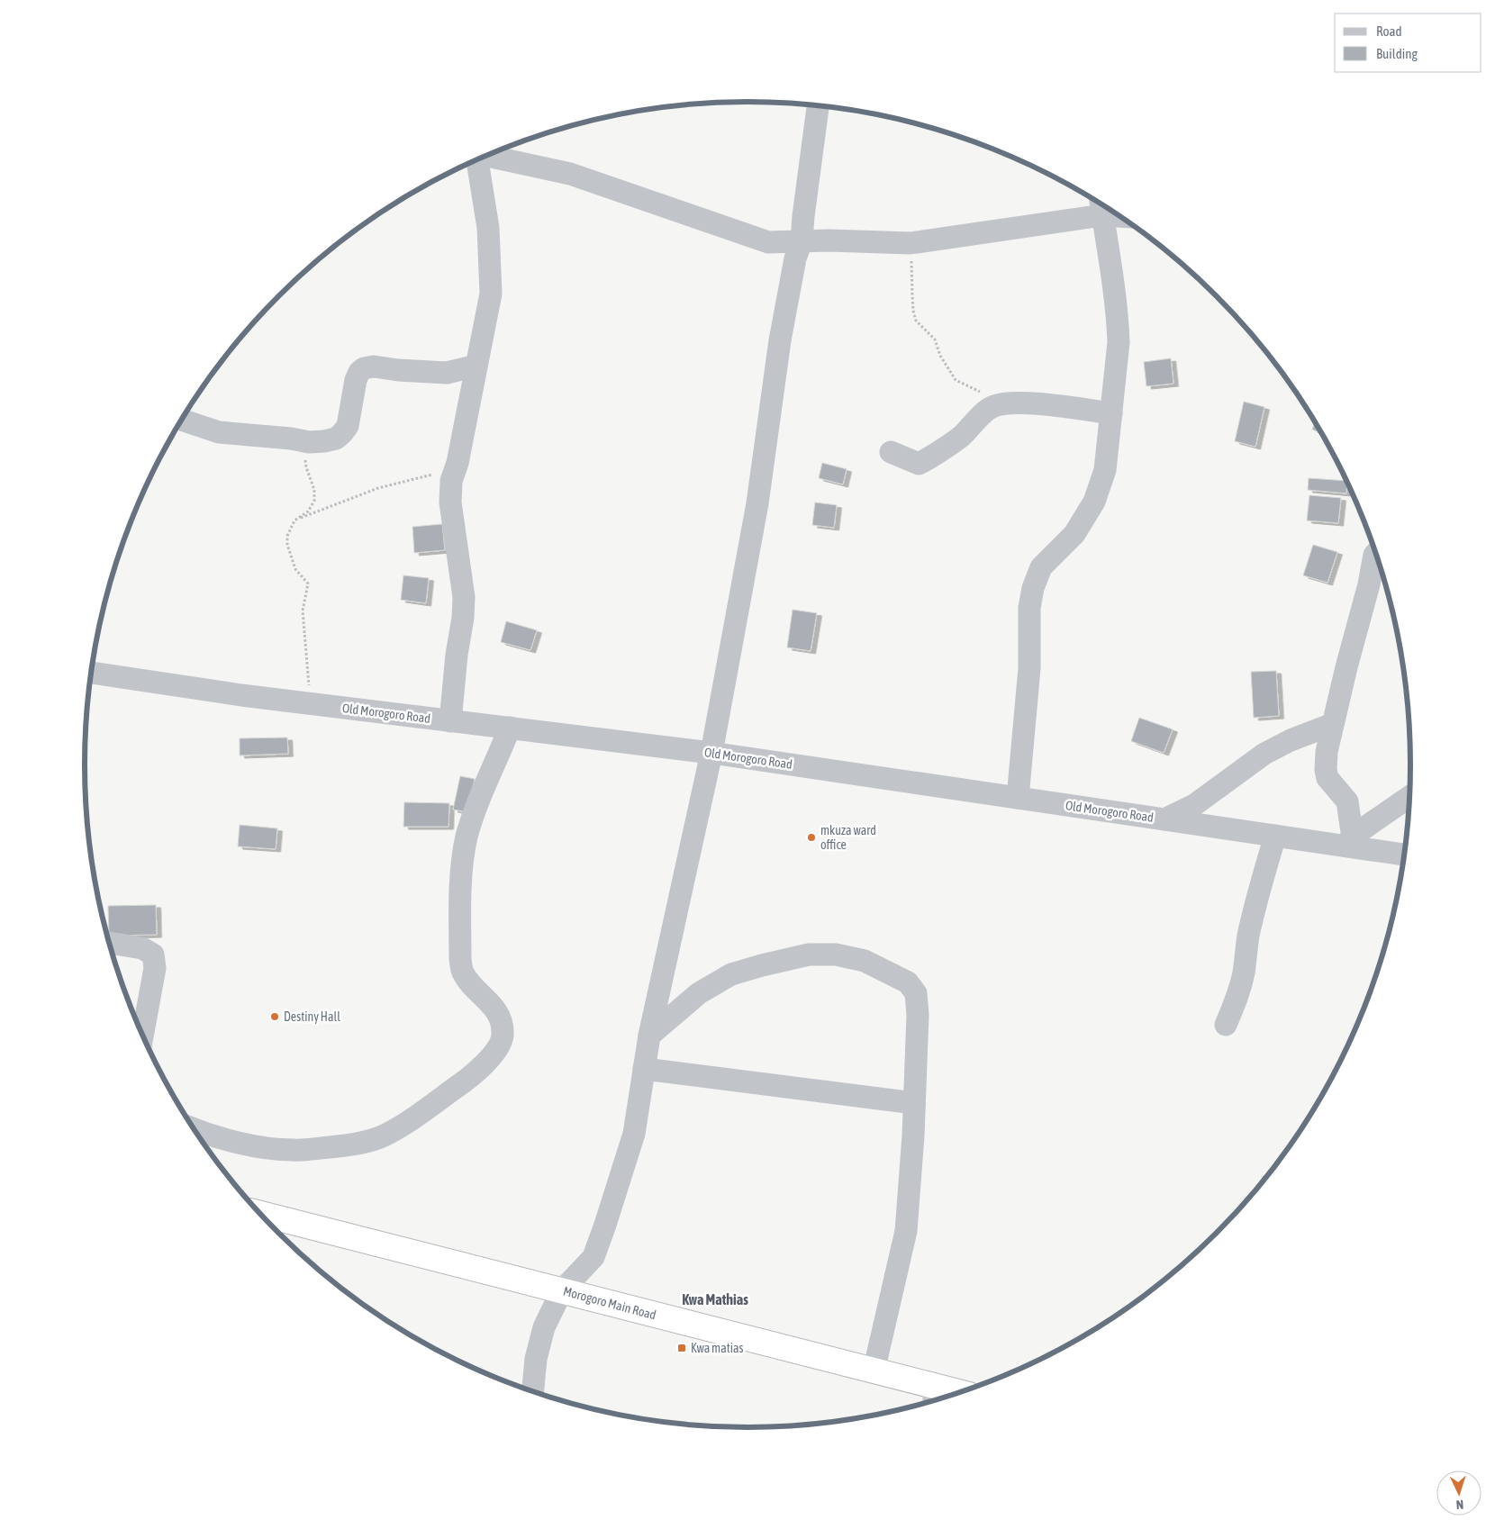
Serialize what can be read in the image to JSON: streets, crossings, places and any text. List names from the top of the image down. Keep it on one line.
{"streets":{"highway":["Morogoro Main Road"],"street":["Old Morogoro Road"]},"districts":["Kwa Mathias"],"places":{"other":["mkuza ward office","Destiny Hall"],"transit":["Kwa matias"]},"legend":["Road","Building"],"north":"bottom"}
